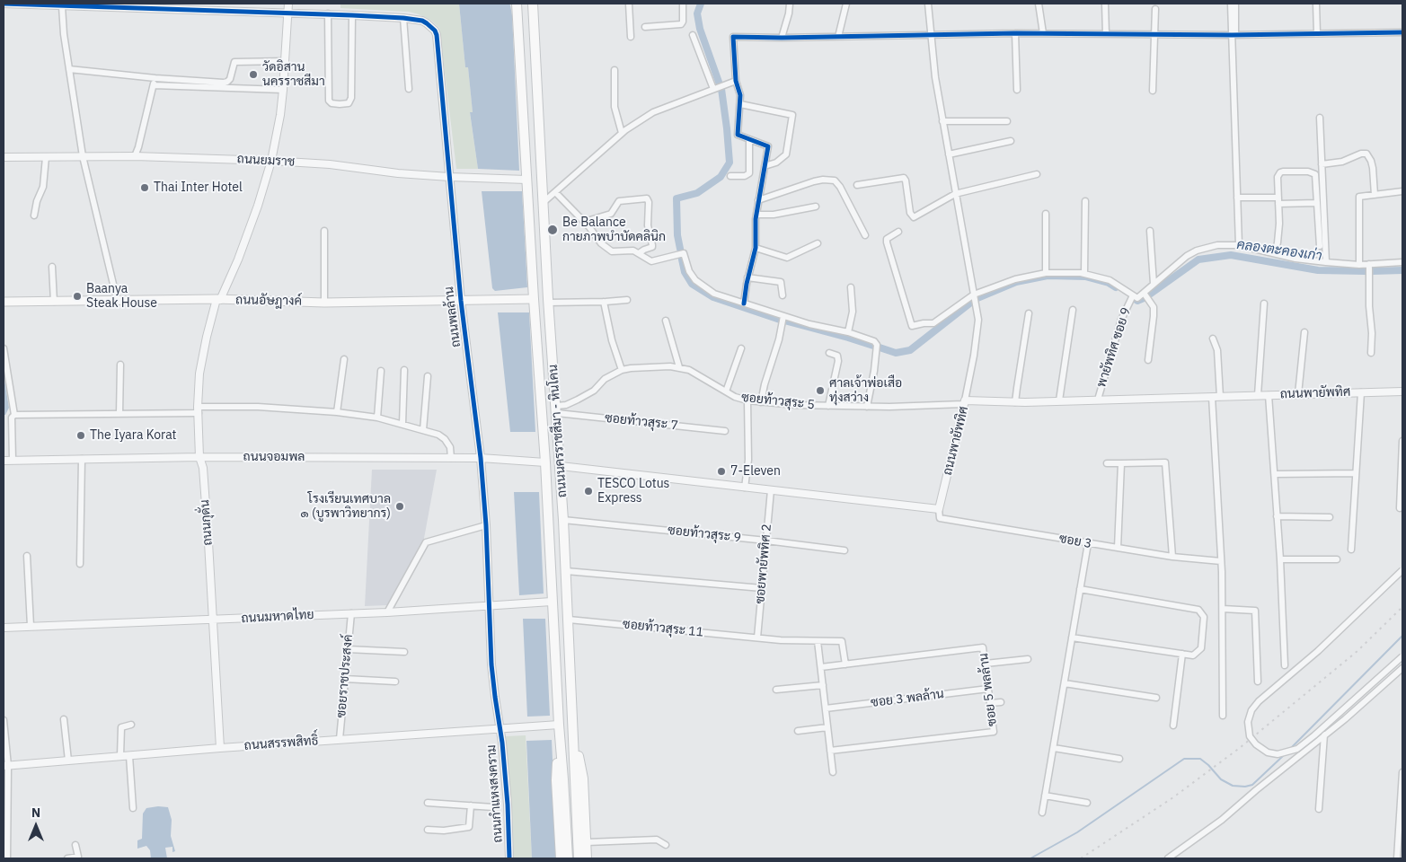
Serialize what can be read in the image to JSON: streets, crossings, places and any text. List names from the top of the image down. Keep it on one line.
{"streets":{"main road":["ถนนอัษฎางค์","ถนนนครราชสีมา - หินโคน"],"street":["ถนนยมราช","ถนนพลล้าน","พายัพทิศ ซอย 9","ถนนพายัพทิศ","ซอยท้าวสุระ 5","ซอยท้าวสุระ 7","ถนนจอมพล","ถนนกุดั่น","ซอยท้าวสุระ 9","ซอย 3","ซอยพายัพทิศ 2","ถนนมหาดไทย","ซอยท้าวสุระ 11","ซอยราชประสงค์","ซอย 5 พลล้าน","ซอย 3 พลล้าน","ถนนสรรพสิทธิ์","ถนนกำแหงสงคราม"]},"crossings":[["ถนนยมราช","ถนนพลล้าน"],["ถนนยมราช","ถนนกุดั่น"],["ถนนอัษฎางค์","ถนนพลล้าน"],["ถนนอัษฎางค์","ถนนกุดั่น"],["ถนนพลล้าน","ถนนจอมพล"],["ถนนพลล้าน","ถนนมหาดไทย"],["พายัพทิศ ซอย 9","ถนนพายัพทิศ"],["ถนนพายัพทิศ","ซอยท้าวสุระ 5"],["ถนนพายัพทิศ","ซอย 3"],["ซอยท้าวสุระ 5","ซอยท้าวสุระ 7"],["ซอยท้าวสุระ 5","ถนนนครราชสีมา - หินโคน"],["ซอยท้าวสุระ 7","ถนนนครราชสีมา - หินโคน"],["ถนนนครราชสีมา - หินโคน","ซอยท้าวสุระ 9"],["ถนนนครราชสีมา - หินโคน","ซอยท้าวสุระ 11"],["ถนนจอมพล","ถนนกุดั่น"],["ถนนกุดั่น","ถนนมหาดไทย"],["ถนนกุดั่น","ถนนสรรพสิทธิ์"],["ซอยท้าวสุระ 9","ซอยพายัพทิศ 2"],["ซอยพายัพทิศ 2","ซอยท้าวสุระ 11"],["ถนนมหาดไทย","ซอยราชประสงค์"],["ซอยท้าวสุระ 11","ซอย 5 พลล้าน"],["ซอยราชประสงค์","ถนนสรรพสิทธิ์"],["ซอย 5 พลล้าน","ซอย 3 พลล้าน"],["ถนนสรรพสิทธิ์","ถนนกำแหงสงคราม"]],"water":["คลองตะคองเก่า"],"places":["วัดอิสาน นครราชสีมา","Thai Inter Hotel","Be Balance กายภาพบำบัดคลินิก","Baanya Steak House","ศาลเจ้าพ่อเสือ ทุ่งสว่าง","The Iyara Korat","7-Eleven","TESCO Lotus Express","โรงเรียนเทศบาล ๑ (บูรพาวิทยากร)"],"north":"top"}
